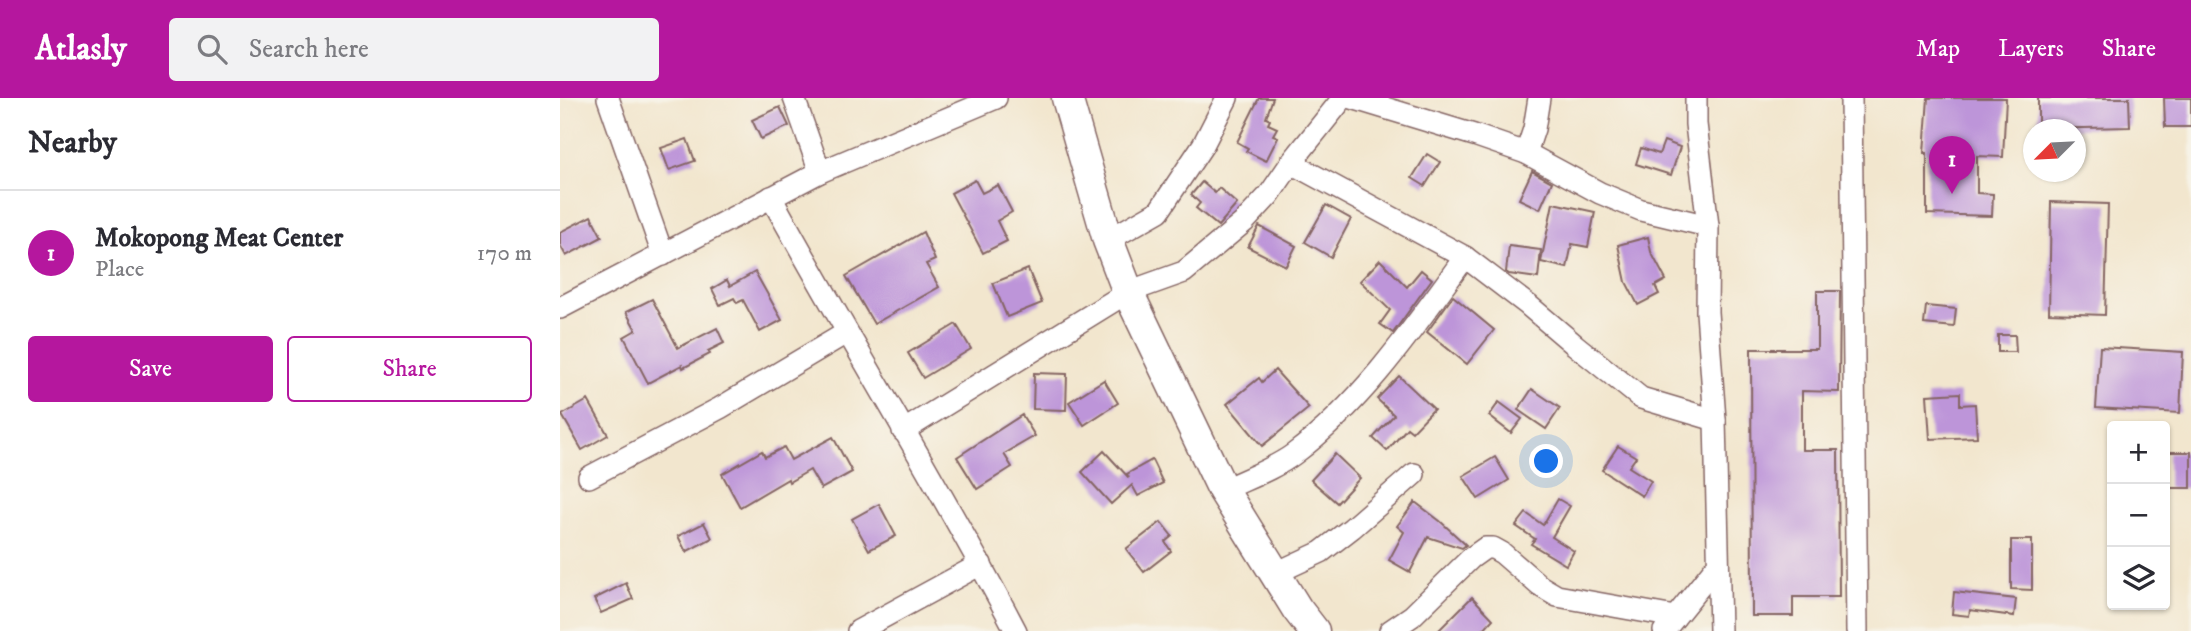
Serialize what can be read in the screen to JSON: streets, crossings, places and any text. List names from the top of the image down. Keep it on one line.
{"north":"bottom left","page":{"header":"Atlasly","search":"Search here","nav":["Map","Layers","Share"],"heading":"Nearby","pins":"1","list":[{"mark":"1","name":"Mokopong Meat Center","note":"Place","value":"170 m"}],"buttons":["Save","Share"],"map_buttons":["+","−"]}}
